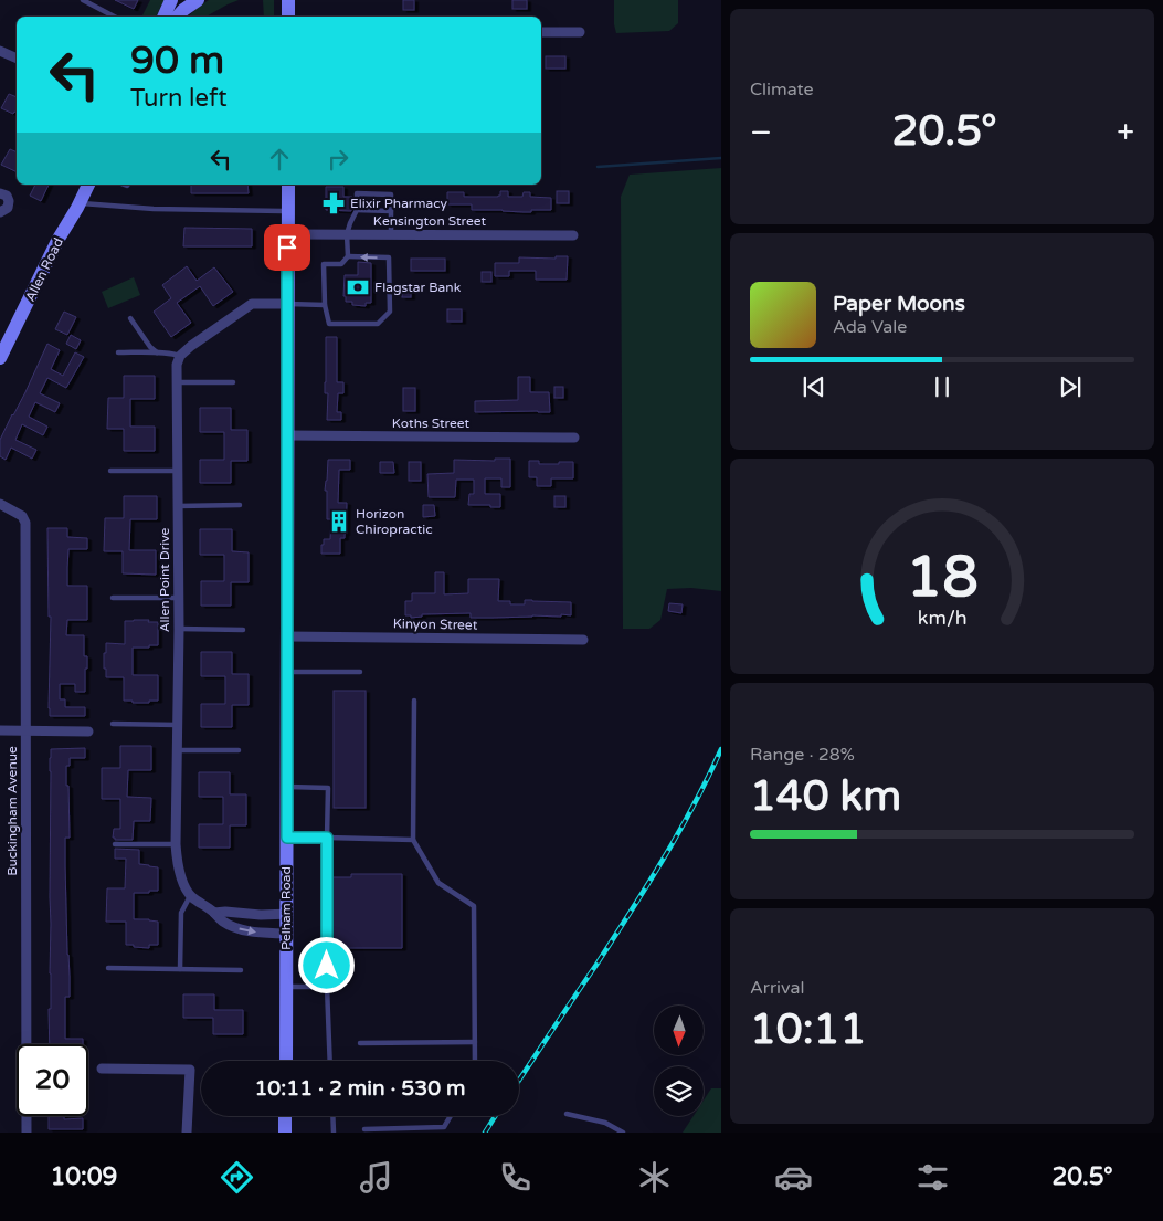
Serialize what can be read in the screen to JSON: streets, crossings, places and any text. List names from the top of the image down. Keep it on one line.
{"streets":{"main road":["Allen Road","Pelham Road"],"street":["Kensington Street","Koths Street","Allen Point Drive","Kinyon Street","Buckingham Avenue"]},"crossings":[["Kensington Street","Pelham Road"],["Koths Street","Pelham Road"],["Kinyon Street","Pelham Road"]],"places":{"pharmacy":["Elixir Pharmacy"],"bank":["Flagstar Bank"],"building":["Horizon Chiropractic"]},"north":"bottom","page":{"tile":["Climate",["Range · 28%","140 km"],["Arrival","10:11"]],"turn":["90 m","Turn left"],"heat":["−","20.5°","+"],"song":["Paper Moons","Ada Vale"],"limit":"20","trip":"10:11 · 2 min · 530 m","tabs":["10:09","20.5°"],"gauge":["18","km/h"]}}
